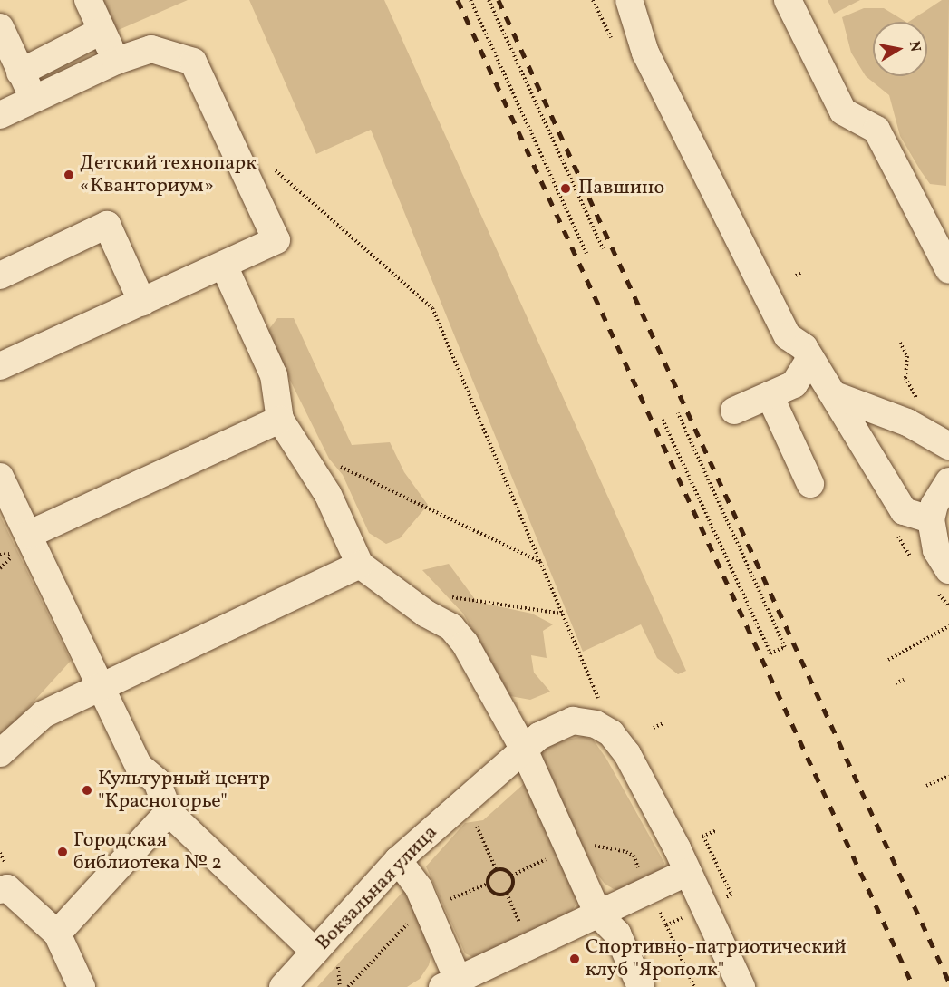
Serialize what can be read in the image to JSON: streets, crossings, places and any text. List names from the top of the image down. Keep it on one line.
{"streets":{"street":["Вокзальная улица"]},"places":["Детский технопарк «Кванториум»","Павшино","Культурный центр \"Красногорье\"","Городская библиотека № 2","Спортивно-патриотический клуб \"Ярополк\""],"north":"right"}
